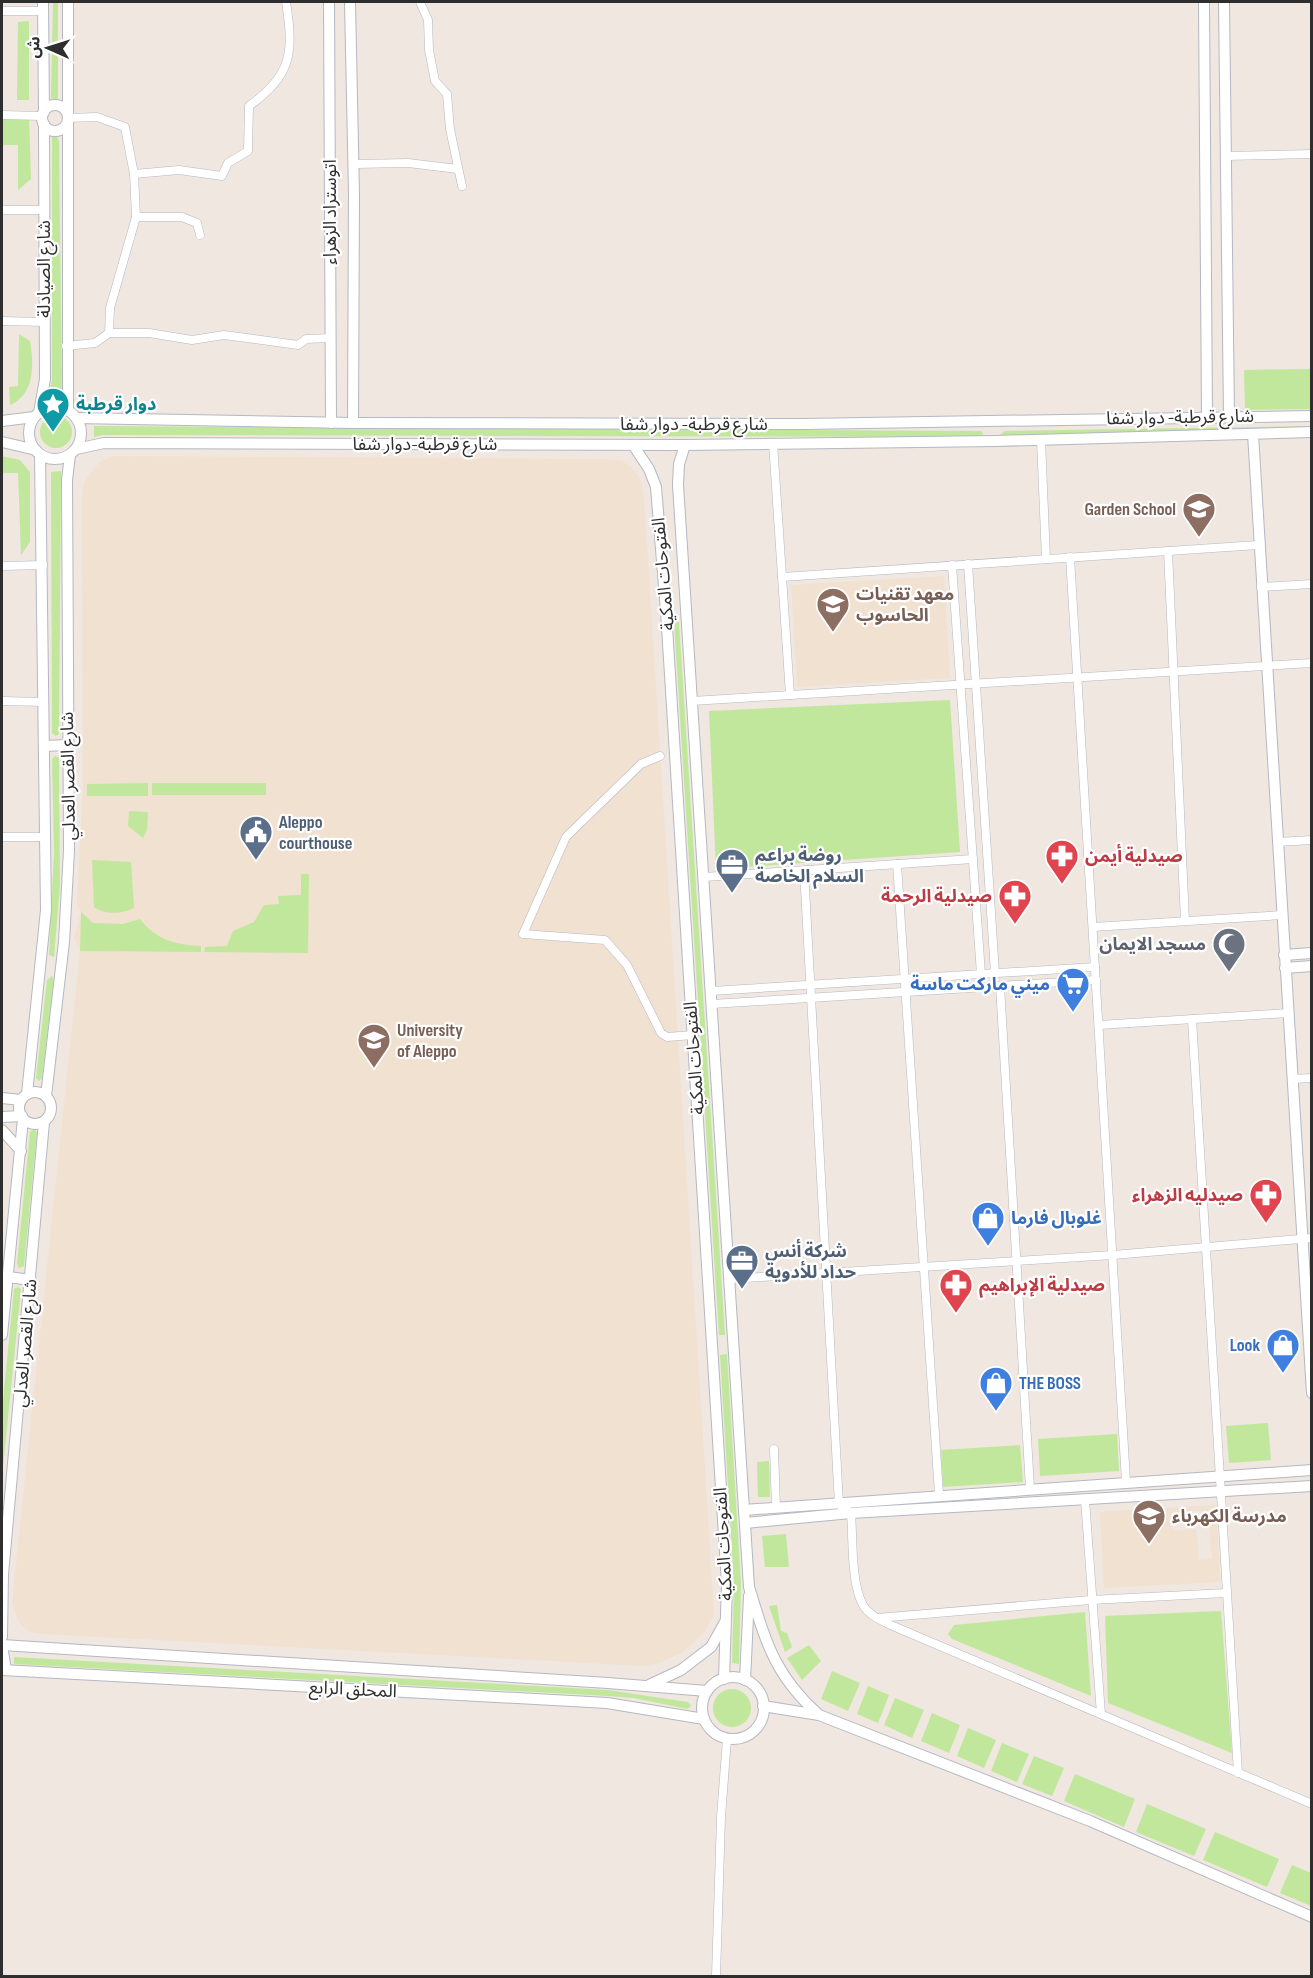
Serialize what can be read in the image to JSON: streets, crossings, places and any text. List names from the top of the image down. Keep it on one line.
{"streets":{"street":["اتوستراد الزهراء","شارع الصيادلة","شارع قرطبة- دوار شفا","شارع قرطبة-دوار شفا","الفتوحات المكية","شارع القصر العدلي","المحلق الرابع"]},"crossings":[["اتوستراد الزهراء","شارع قرطبة- دوار شفا"],["شارع الصيادلة","شارع قرطبة- دوار شفا"],["شارع الصيادلة","شارع قرطبة-دوار شفا"],["شارع الصيادلة","شارع القصر العدلي"],["شارع قرطبة- دوار شفا","شارع قرطبة-دوار شفا"],["شارع قرطبة- دوار شفا","شارع القصر العدلي"],["شارع قرطبة-دوار شفا","الفتوحات المكية"],["شارع قرطبة-دوار شفا","شارع القصر العدلي"],["الفتوحات المكية","المحلق الرابع"]],"places":{"place":["دوار قرطبة"],"school or university":["Garden School","معهد تقنيات الحاسوب","University of Aleppo","مدرسة الكهرباء"],"public building":["Aleppo courthouse"],"pharmacy":["صيدلية أيمن","صيدلية الرحمة","صيدليه الزهراء","صيدلية الإبراهيم"],"office":["روضة براعم السلام الخاصة","شركة أنس حداد للأدوية"],"mosque":["مسجد الايمان"],"supermarket":["ميني ماركت ماسة"],"shop":["غلوبال فارما","Look","THE BOSS"]},"north":"left"}
